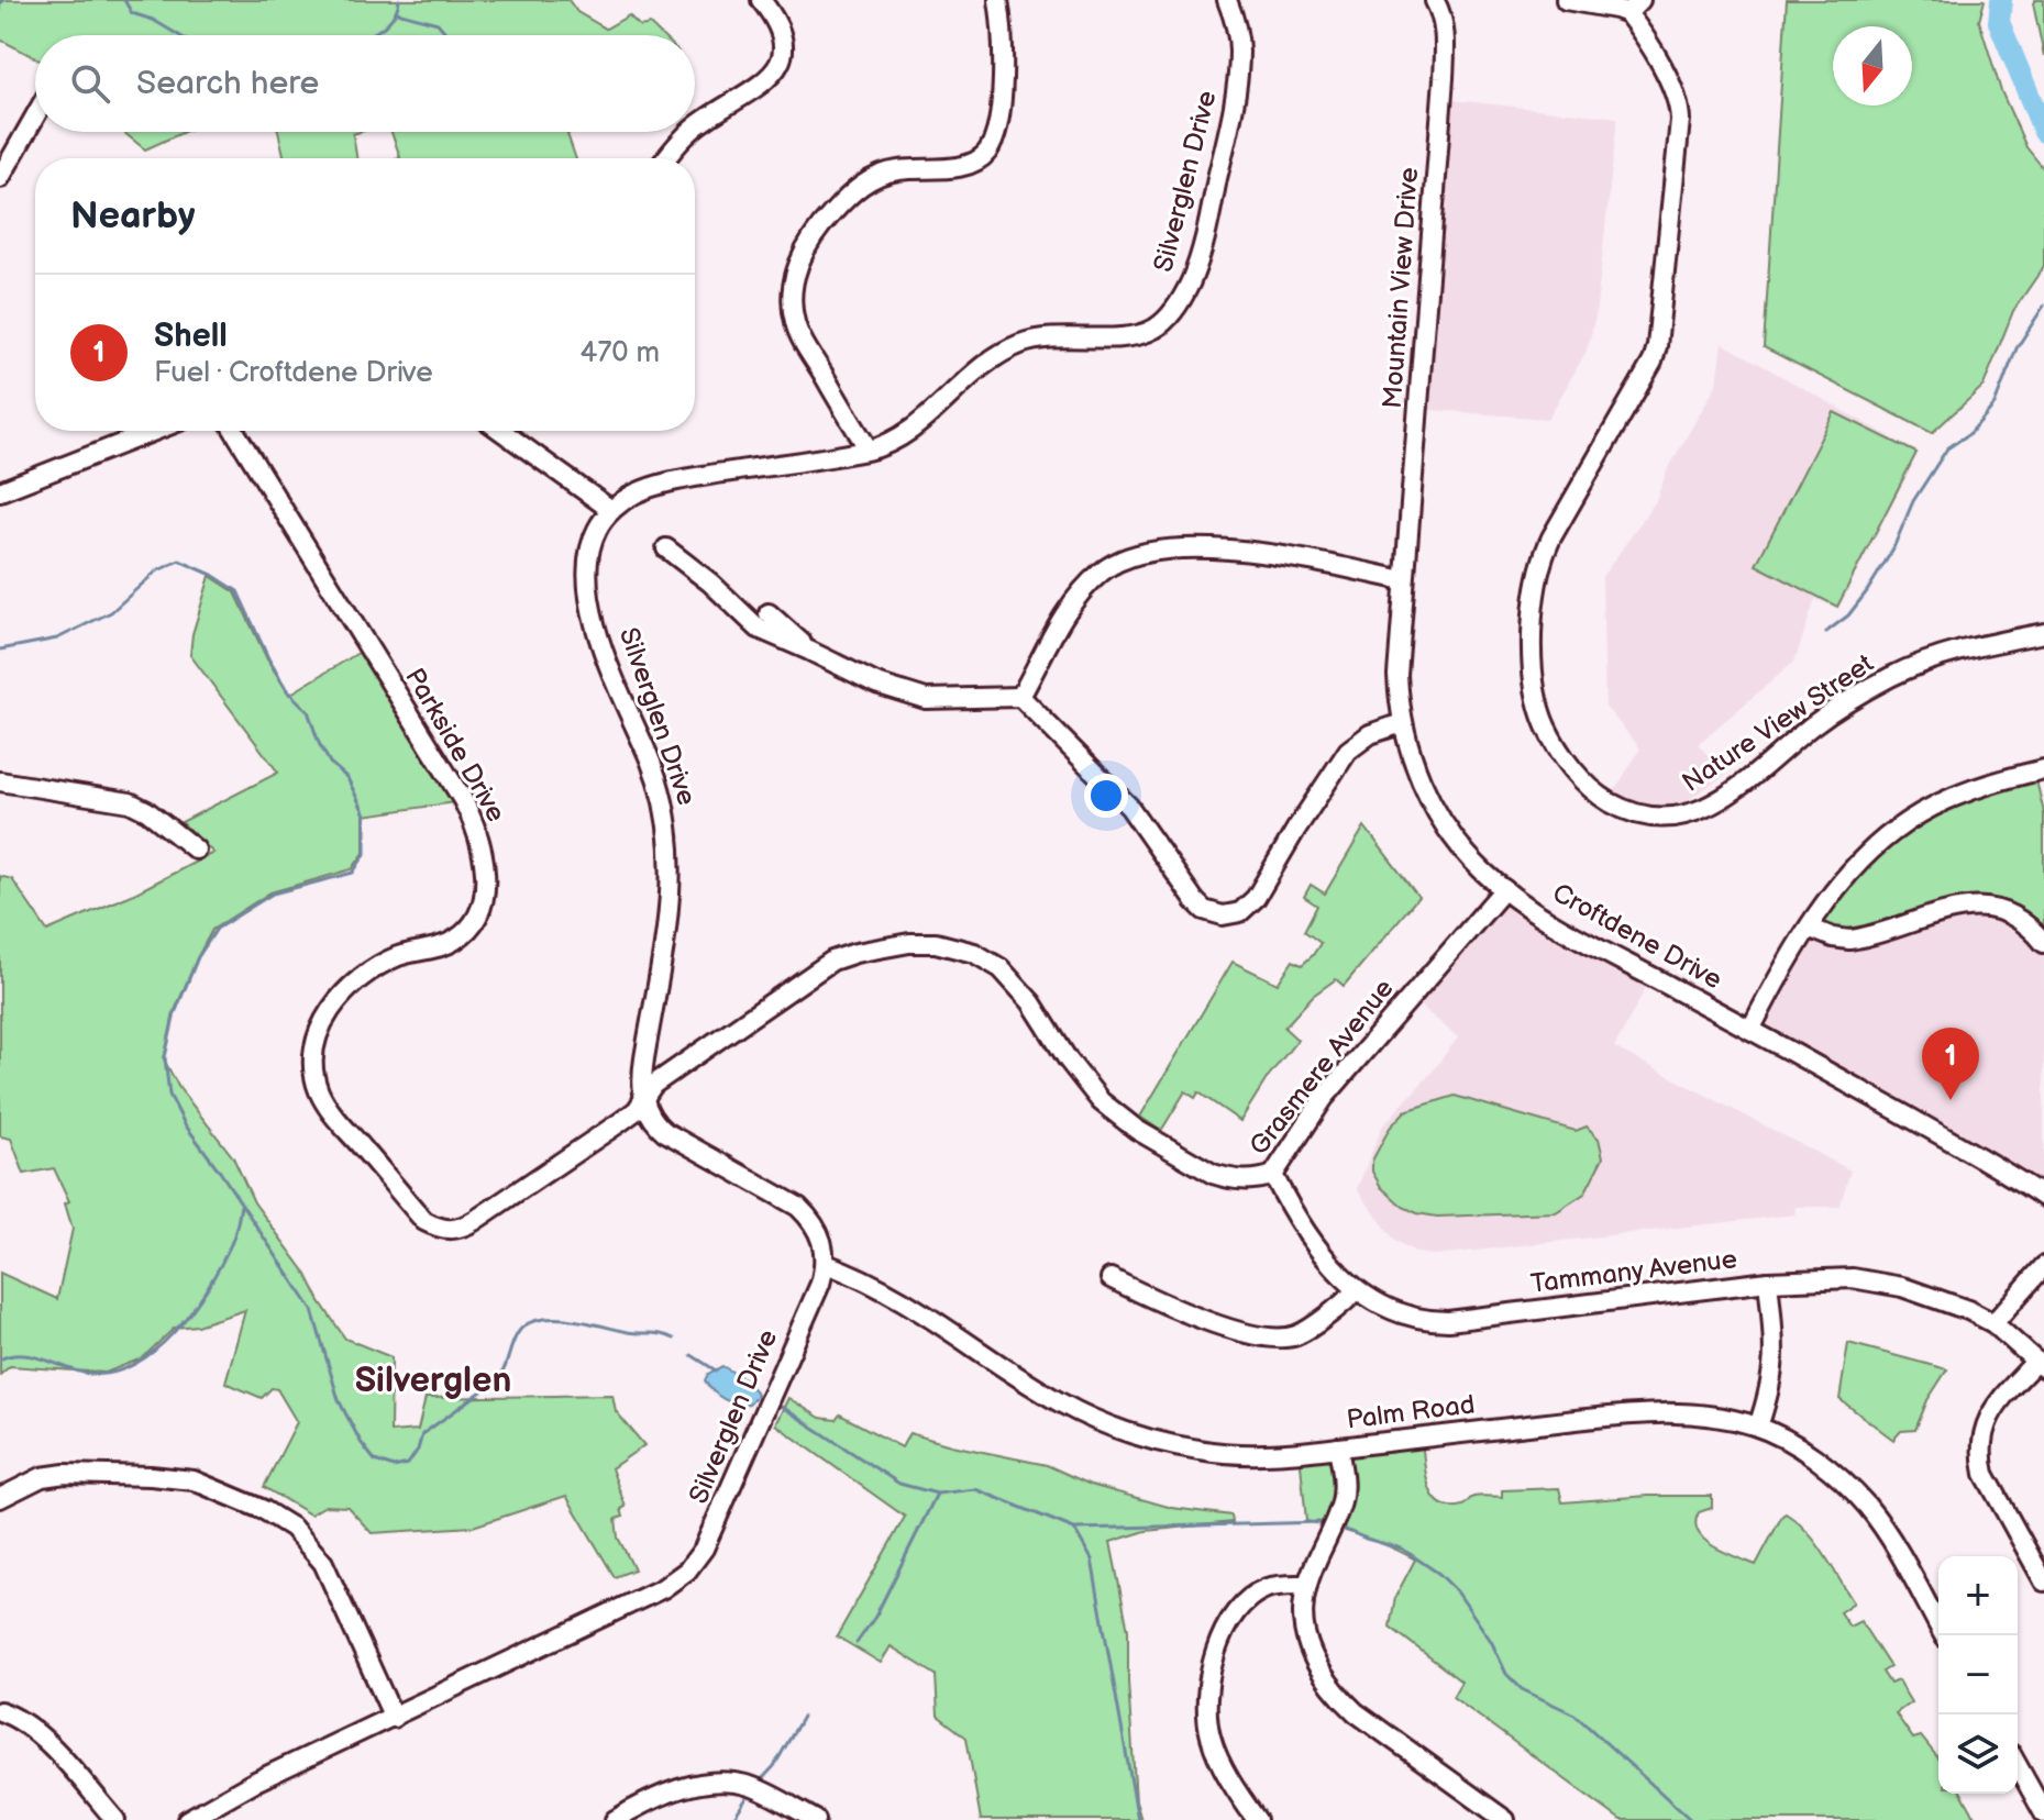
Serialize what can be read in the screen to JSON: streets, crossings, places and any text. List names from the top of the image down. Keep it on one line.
{"streets":{"street":["Silverglen Drive","Mountain View Drive","Nature View Street","Parkside Drive","Croftdene Drive","Grasmere Avenue","Tammany Avenue","Palm Road"]},"crossings":[["Silverglen Drive","Parkside Drive"],["Silverglen Drive","Grasmere Avenue"],["Silverglen Drive","Palm Road"],["Mountain View Drive","Croftdene Drive"],["Parkside Drive","Grasmere Avenue"],["Croftdene Drive","Grasmere Avenue"],["Grasmere Avenue","Tammany Avenue"]],"districts":["Silverglen"],"north":"bottom","page":{"search":"Search here","heading":"Nearby","list":[{"mark":"1","name":"Shell","note":"Fuel · Croftdene Drive","value":"470 m"}],"pins":"1","map_buttons":["+","−"]}}
